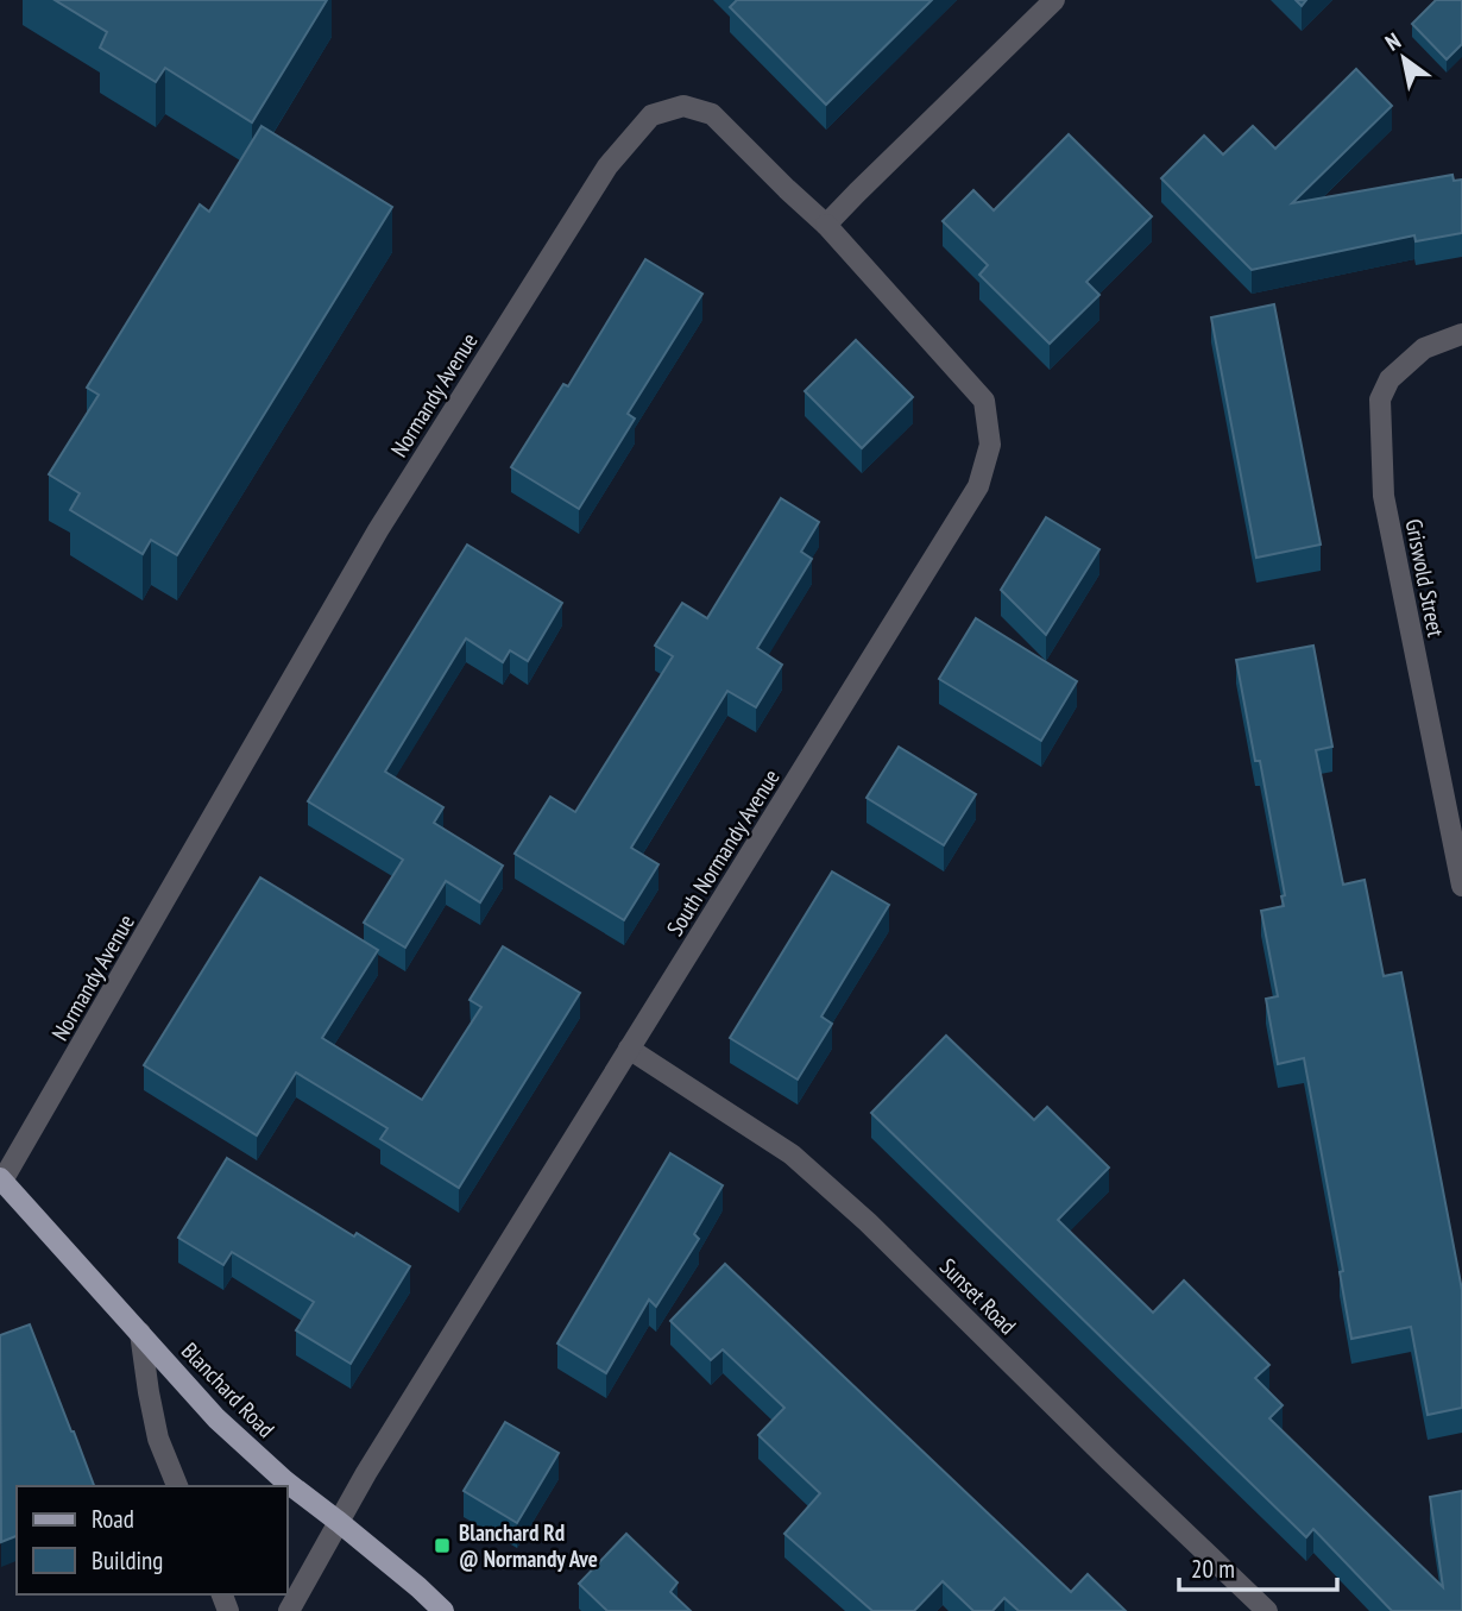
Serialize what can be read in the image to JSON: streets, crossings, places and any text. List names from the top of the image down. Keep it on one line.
{"streets":{"main road":["Blanchard Road"],"street":["Normandy Avenue","Griswold Street","South Normandy Avenue","Sunset Road"]},"crossings":[["Normandy Avenue","South Normandy Avenue"],["Normandy Avenue","Blanchard Road"],["South Normandy Avenue","Sunset Road"],["South Normandy Avenue","Blanchard Road"]],"places":{"transit":["Blanchard Rd @ Normandy Ave"]},"legend":["Road","Building"],"scale_bar":"20 m","north":"top left"}
